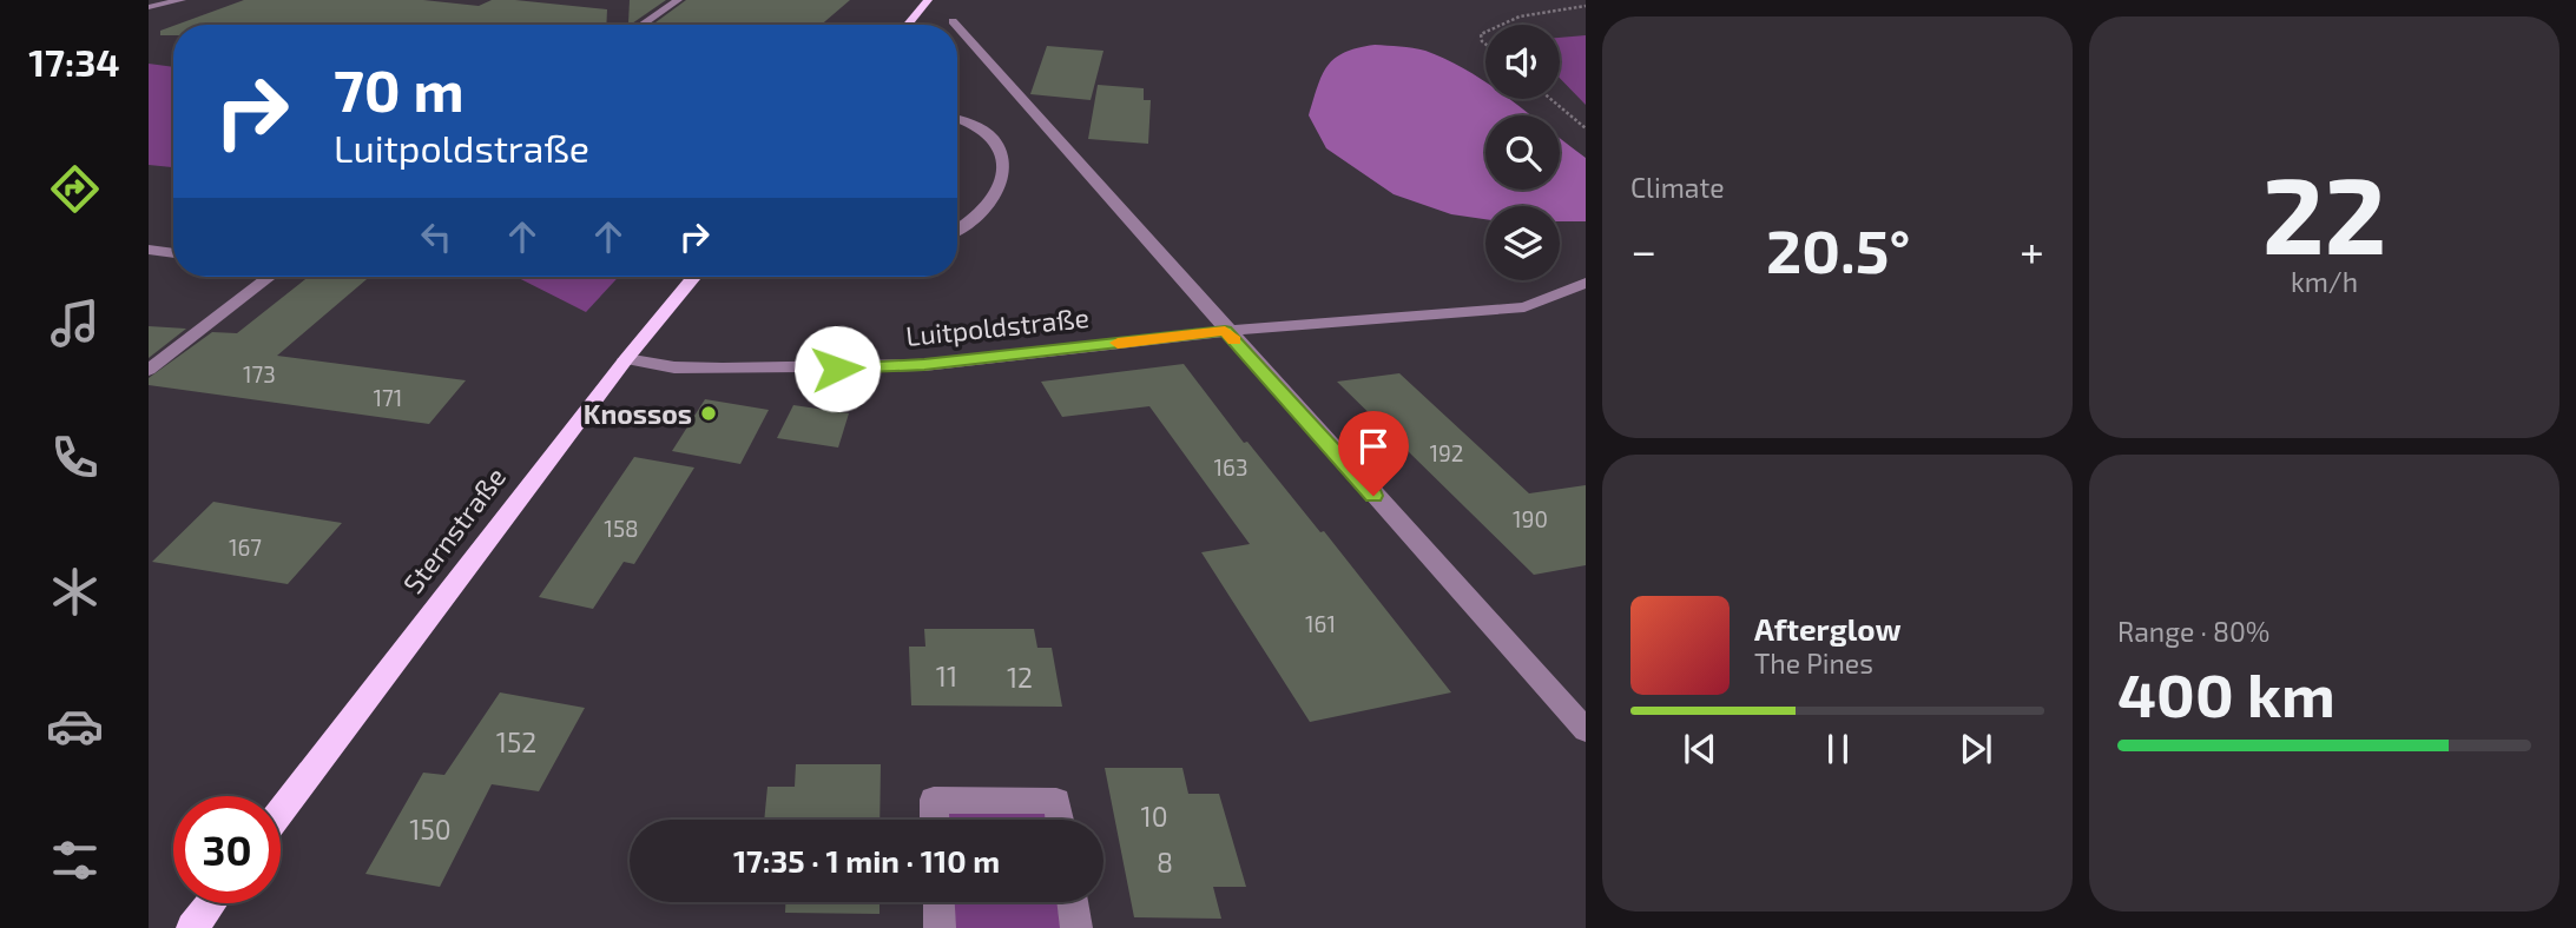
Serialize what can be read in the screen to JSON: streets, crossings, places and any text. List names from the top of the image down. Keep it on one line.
{"streets":{"main road":["Sternstraße"],"street":["Luitpoldstraße"]},"crossings":[["Luitpoldstraße","Sternstraße"]],"places":["Knossos"],"house_numbers":["173","171","192","163","190","158","167","161","11","12","152","10","150","8"],"page":{"tabs":"17:34","tile":["Climate",["22","km/h"],["Range · 80%","400 km"]],"turn":["70 m","Luitpoldstraße"],"heat":["−","20.5°","+"],"song":["Afterglow","The Pines"],"limit":"30","trip":"17:35 · 1 min · 110 m"}}
